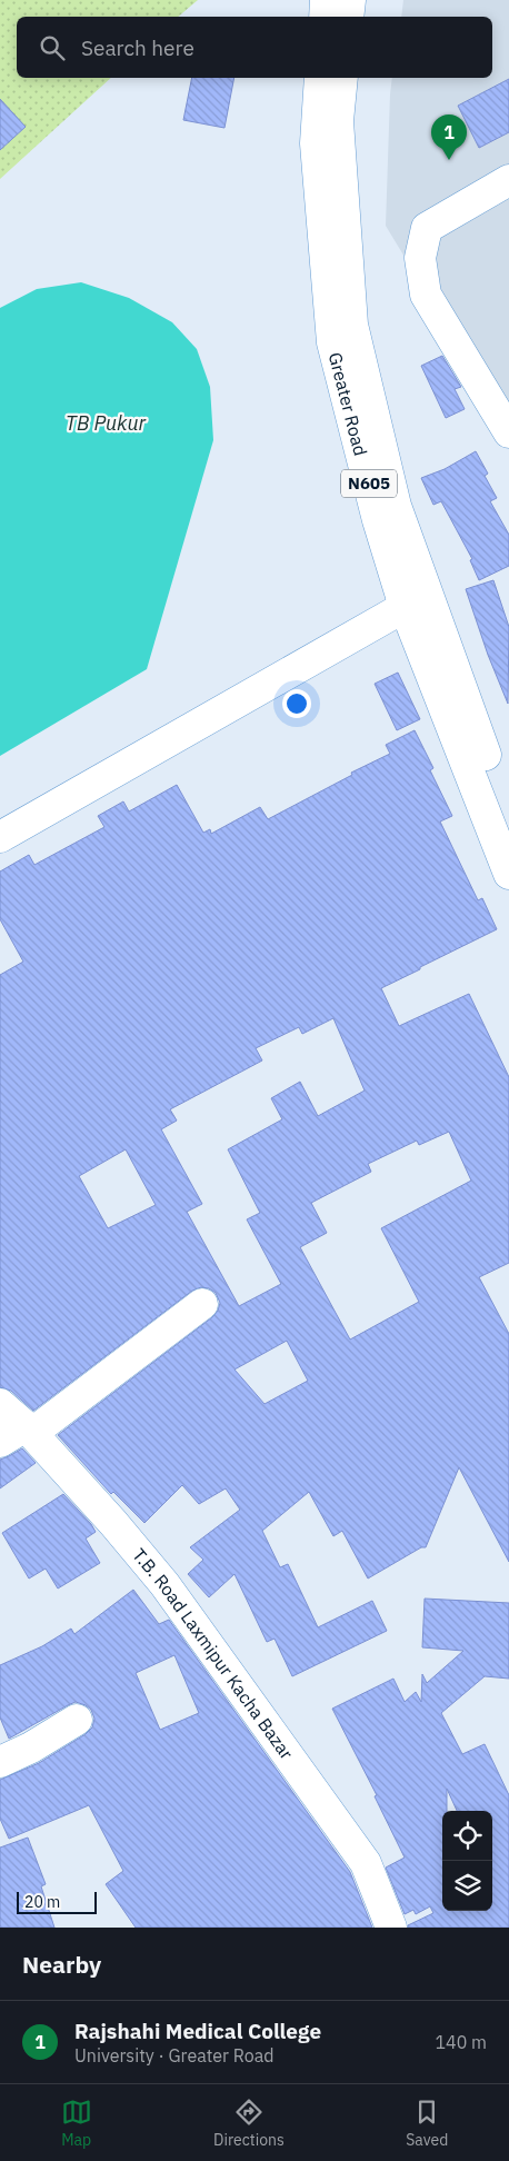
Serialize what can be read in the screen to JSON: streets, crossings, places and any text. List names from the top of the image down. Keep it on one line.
{"streets":{"main road":["Greater Road","N605","T.B. Road Laxmipur Kacha Bazar"]},"water":["TB Pukur"],"scale_bar":"20 m","page":{"search":"Search here","pins":"1","scale":"20 m","heading":"Nearby","list":[{"mark":"1","name":"Rajshahi Medical College","note":"University · Greater Road","value":"140 m"}],"nav":["Map","Directions","Saved"]}}
